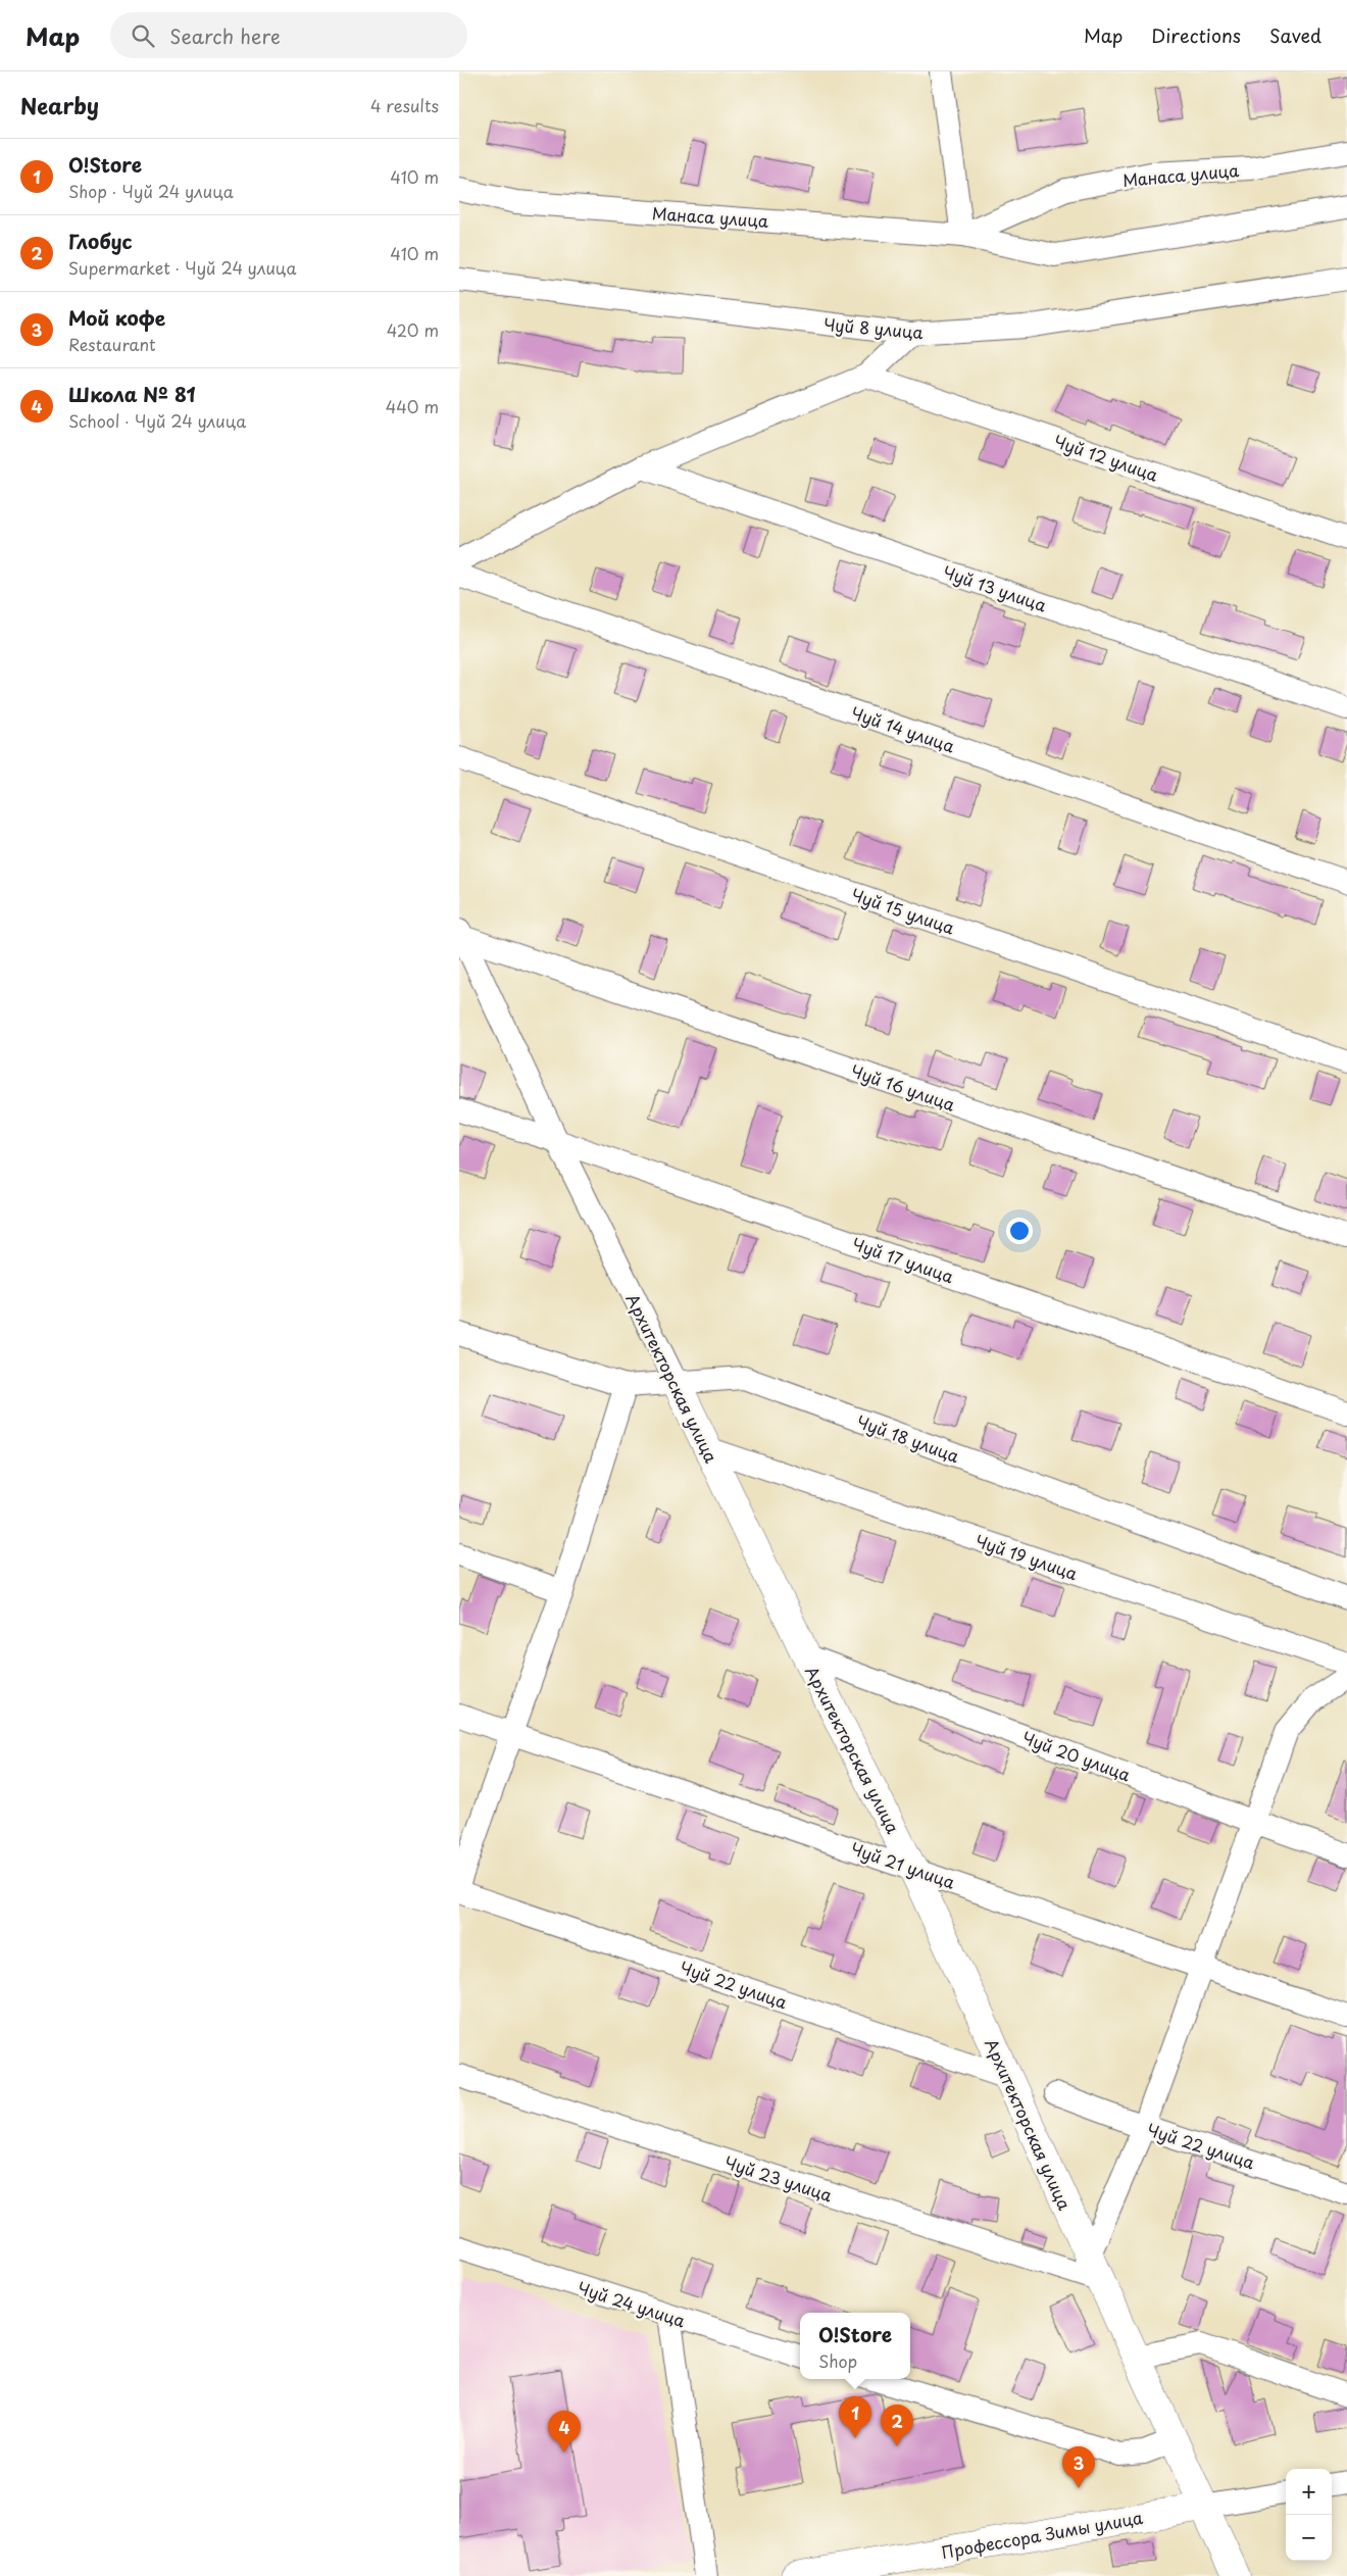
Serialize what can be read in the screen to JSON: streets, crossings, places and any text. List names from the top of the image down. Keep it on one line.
{"streets":{"street":["Манаса улица","Чуй 8 улица","Чуй 12 улица","Чуй 13 улица","Чуй 14 улица","Чуй 15 улица","Чуй 16 улица","Чуй 17 улица","Архитекторская улица","Чуй 18 улица","Чуй 19 улица","Чуй 20 улица","Чуй 21 улица","Чуй 22 улица","Чуй 23 улица","Чуй 24 улица","Профессора Зимы улица"]},"crossings":[["Чуй 16 улица","Архитекторская улица"],["Чуй 17 улица","Архитекторская улица"],["Архитекторская улица","Чуй 18 улица"],["Архитекторская улица","Чуй 19 улица"],["Архитекторская улица","Чуй 20 улица"],["Архитекторская улица","Чуй 21 улица"],["Архитекторская улица","Чуй 22 улица"],["Архитекторская улица","Чуй 23 улица"],["Архитекторская улица","Профессора Зимы улица"]],"page":{"header":"Map","search":"Search here","nav":["Map","Directions","Saved"],"heading":["Nearby","4 results"],"list":[{"mark":"1","name":"O!Store","note":"Shop · Чуй 24 улица","value":"410 m"},{"mark":"2","name":"Глобус","note":"Supermarket · Чуй 24 улица","value":"410 m"},{"mark":"3","name":"Мой кофе","note":"Restaurant","value":"420 m"},{"mark":"4","name":"Школа № 81","note":"School · Чуй 24 улица","value":"440 m"}],"popup":["O!Store","Shop"],"pins":["1","2","4","3"],"map_buttons":["+","−"]}}
